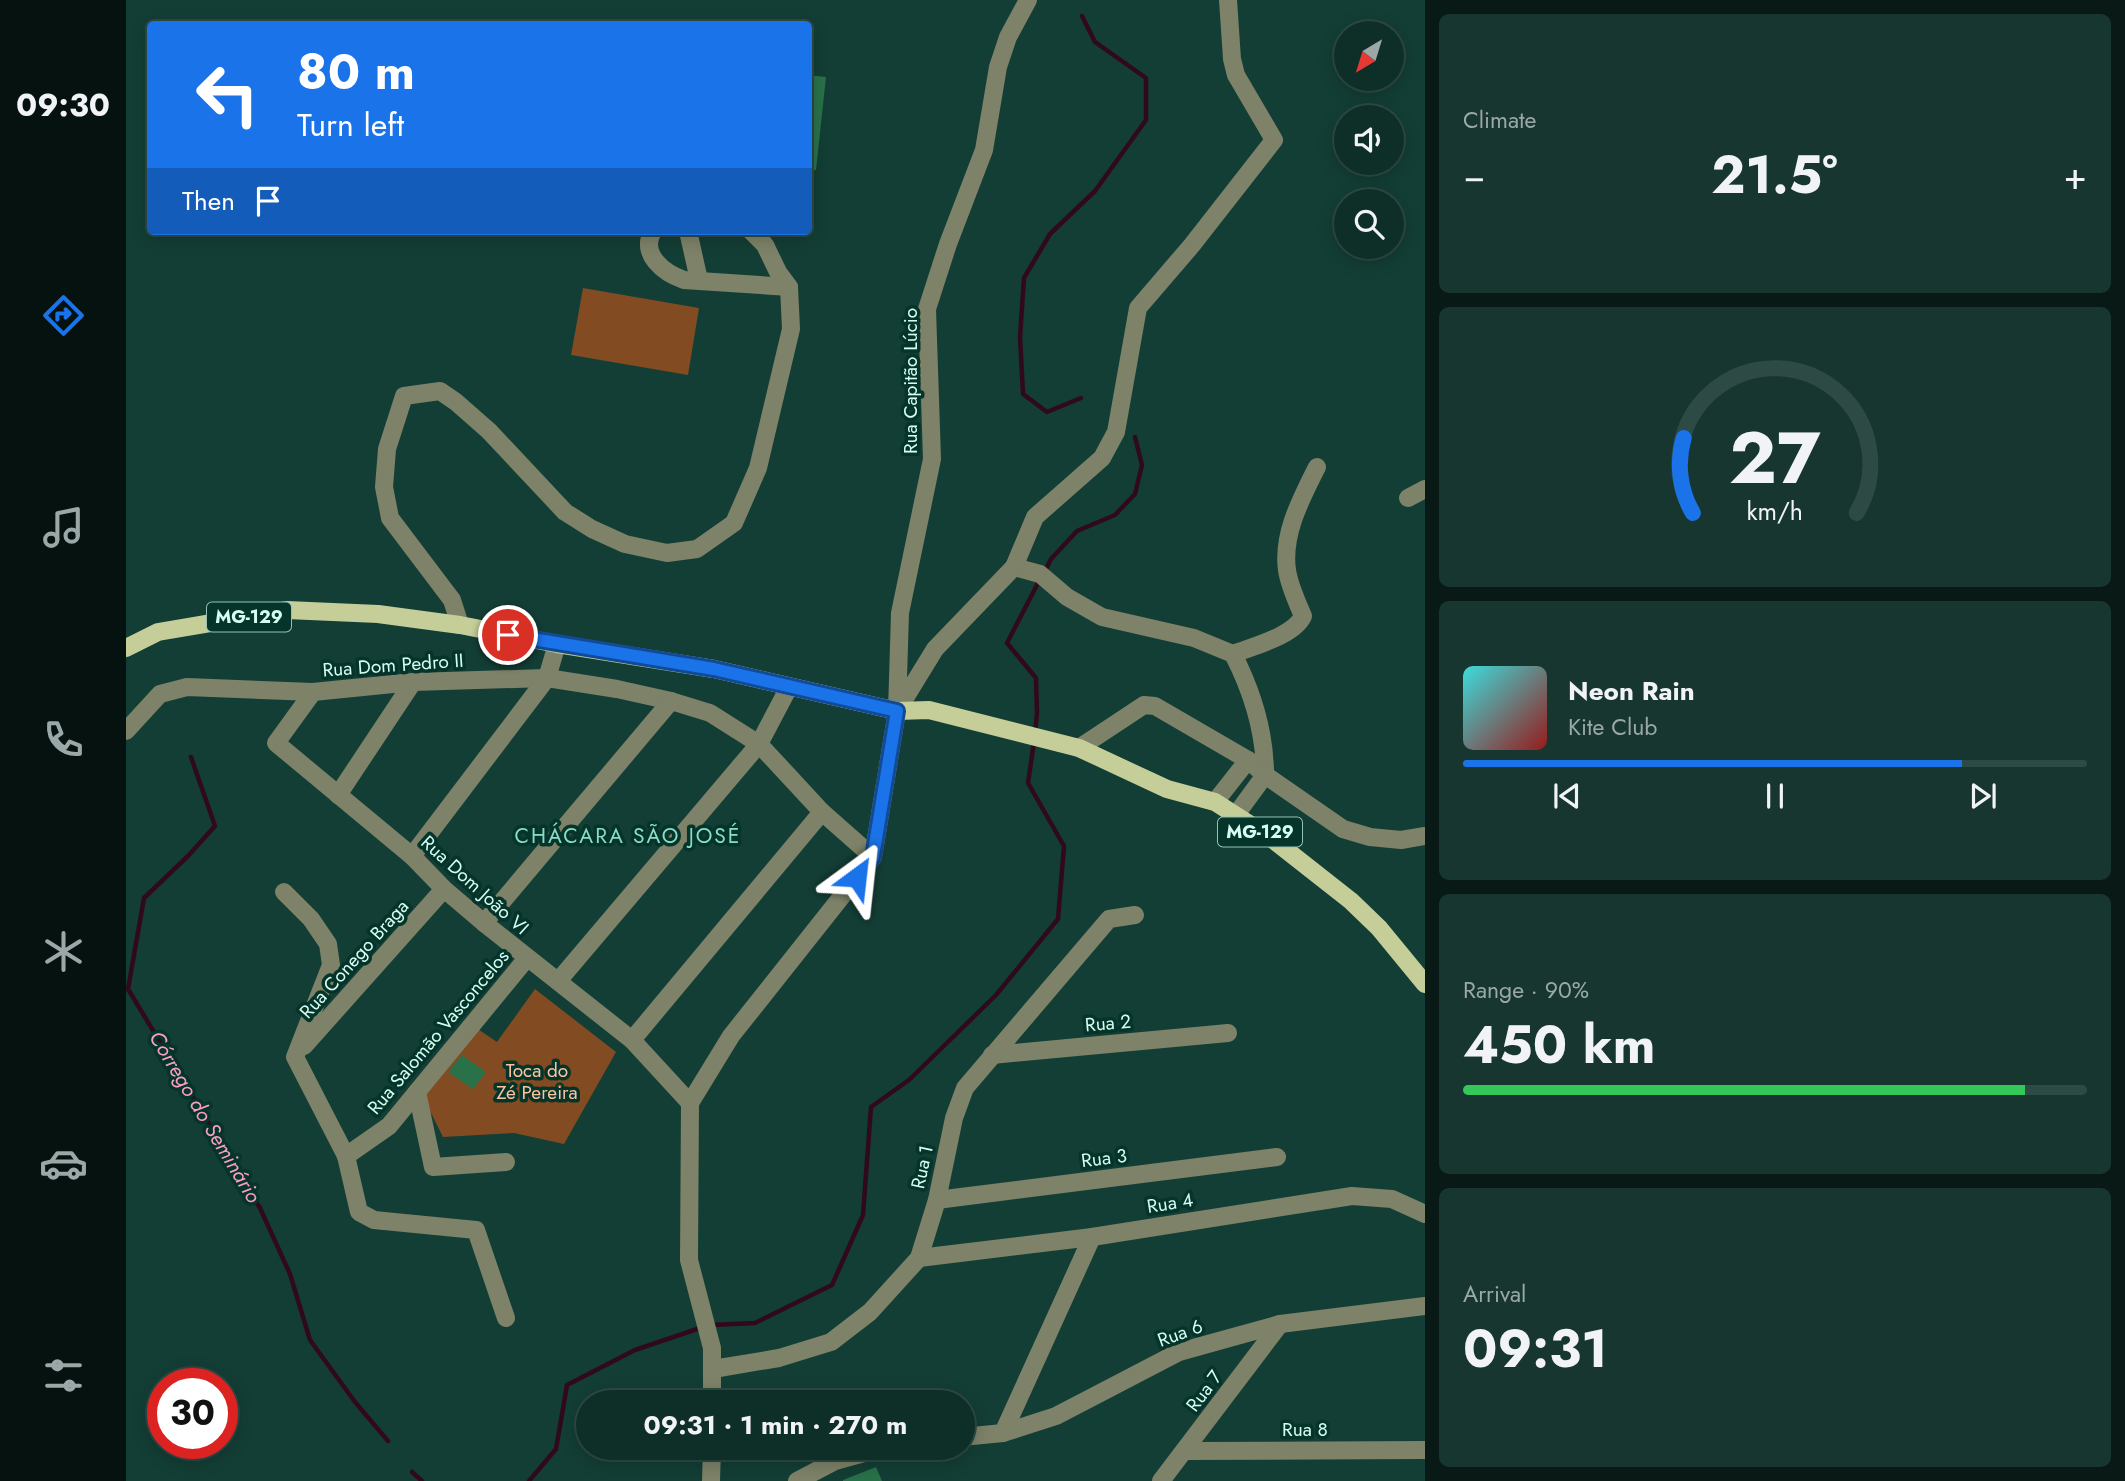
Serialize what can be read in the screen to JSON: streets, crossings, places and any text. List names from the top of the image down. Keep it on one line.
{"streets":{"main road":["MG-129"],"street":["Rua Capitão Lúcio","Rua Dom Pedro II","Rua Dom João VI","Rua Conego Braga","Rua 2","Rua Salomão Vasconcelos","Rua 3","Rua 1","Rua 4","Rua 6","Rua 7","Rua 8"]},"crossings":[["Rua Capitão Lúcio","MG-129"],["Rua Capitão Lúcio","Rua Dom Pedro II"],["Rua Dom Pedro II","Rua Dom João VI"],["Rua Dom João VI","Rua Conego Braga"],["Rua Dom João VI","Rua Salomão Vasconcelos"],["Rua 2","Rua 1"],["Rua 3","Rua 1"],["Rua 1","Rua 4"],["Rua 6","Rua 7"],["Rua 7","Rua 8"]],"districts":["CHÁCARA SÃO JOSÉ"],"water":["Córrego do Seminário"],"parks":["Toca do Zé Pereira"],"north":"bottom left","page":{"tabs":"09:30","tile":["Climate",["Range · 90%","450 km"],["Arrival","09:31"]],"turn":["80 m","Turn left"],"heat":["−","21.5°","+"],"then":"Then","song":["Neon Rain","Kite Club"],"limit":"30","trip":"09:31 · 1 min · 270 m","gauge":["27","km/h"]}}
